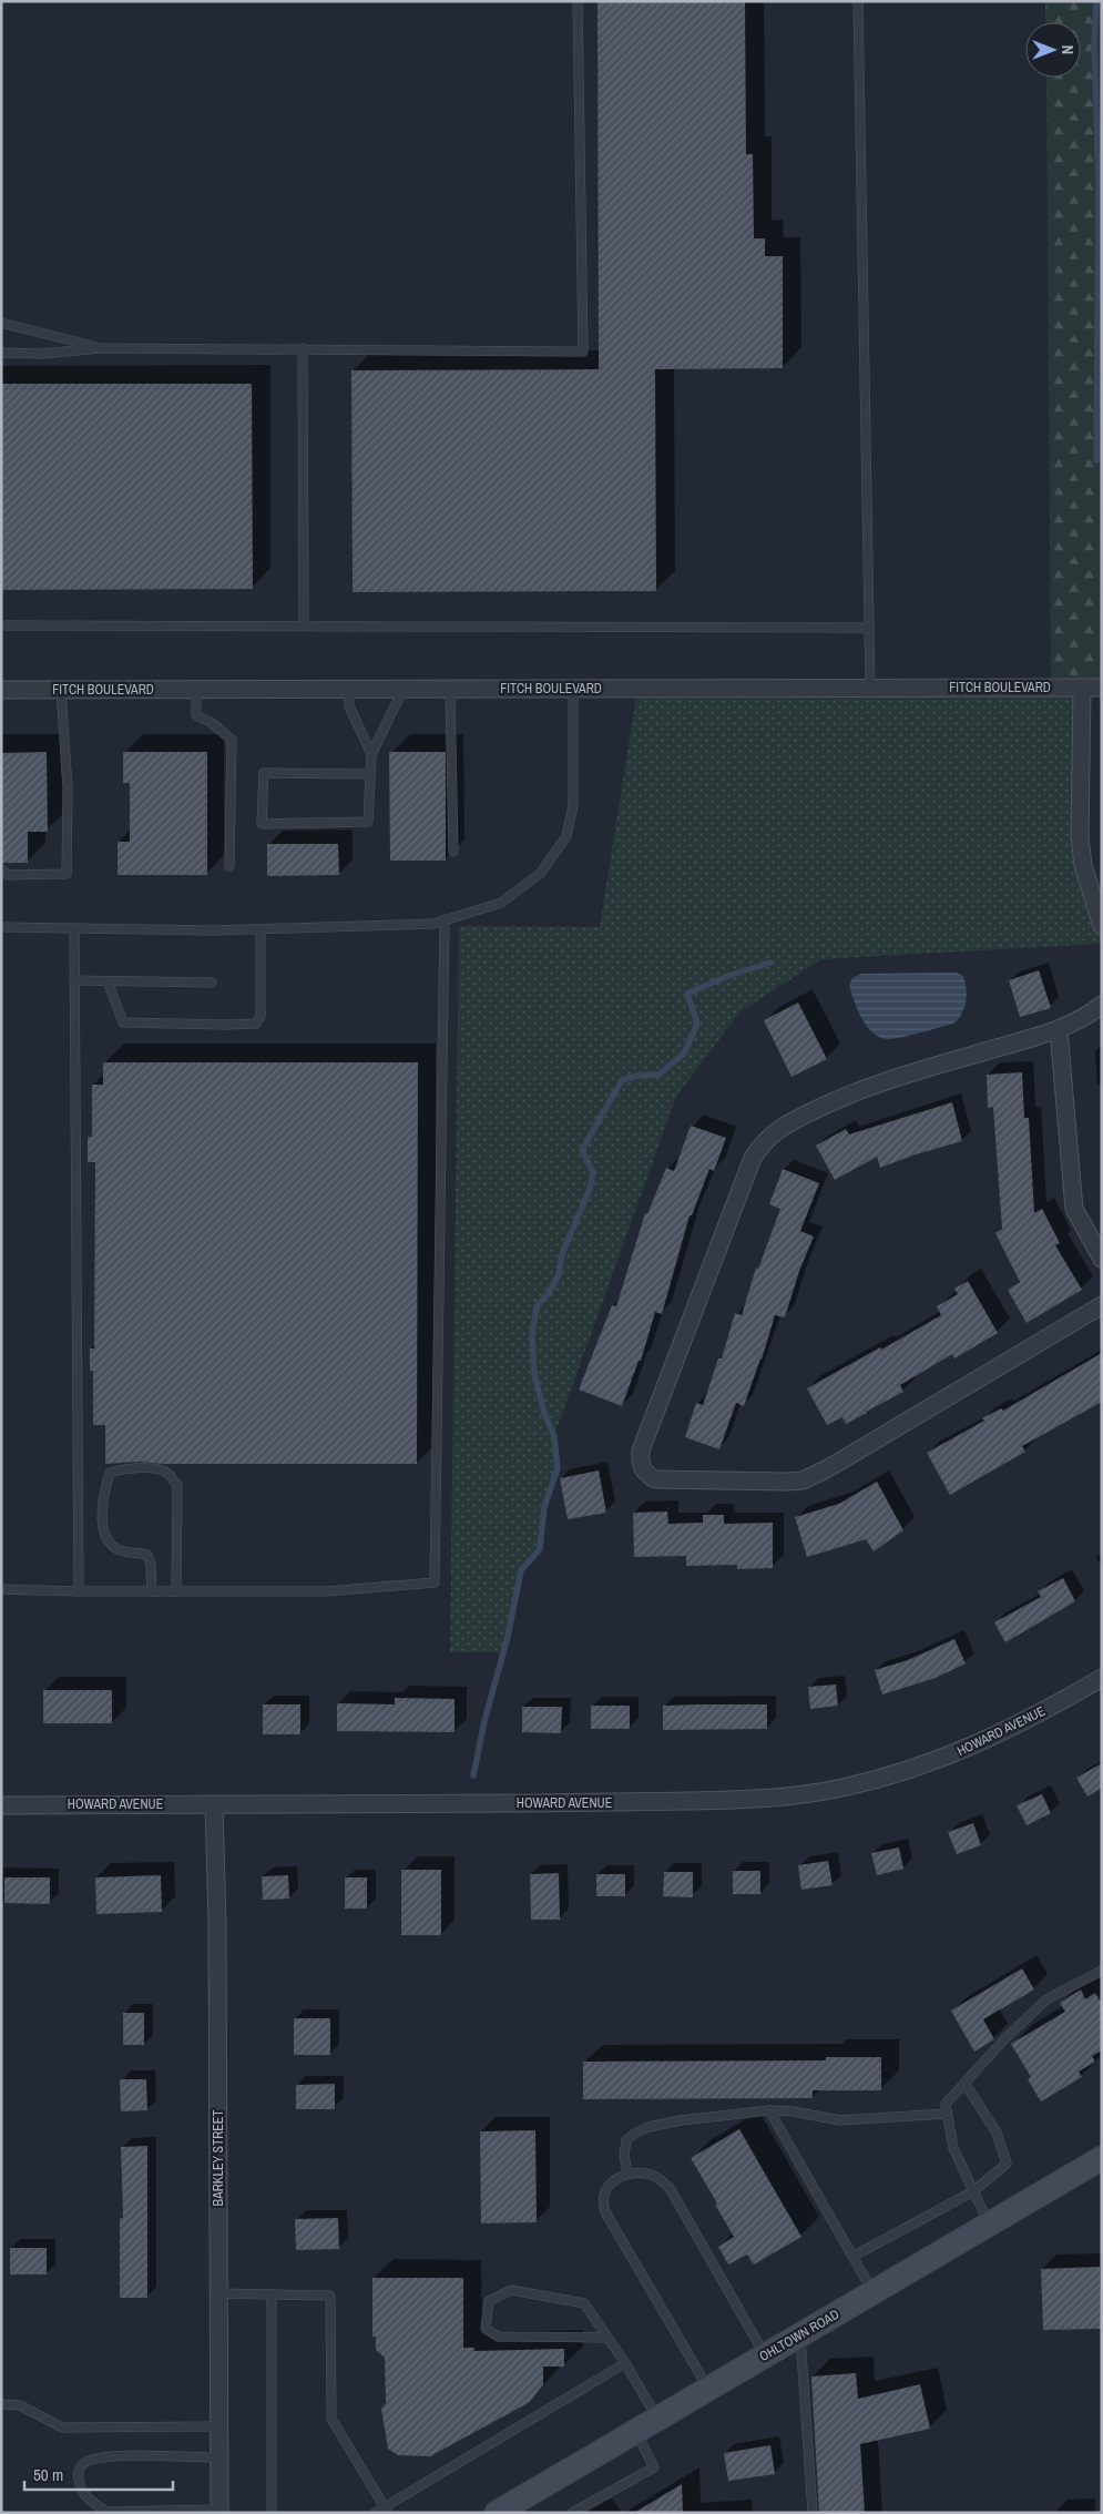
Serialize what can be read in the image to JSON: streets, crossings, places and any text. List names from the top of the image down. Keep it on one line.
{"streets":{"street":["FITCH BOULEVARD","HOWARD AVENUE","BARKLEY STREET","OHLTOWN ROAD"]},"crossings":[["HOWARD AVENUE","BARKLEY STREET"]],"scale_bar":"50 m","north":"right"}
